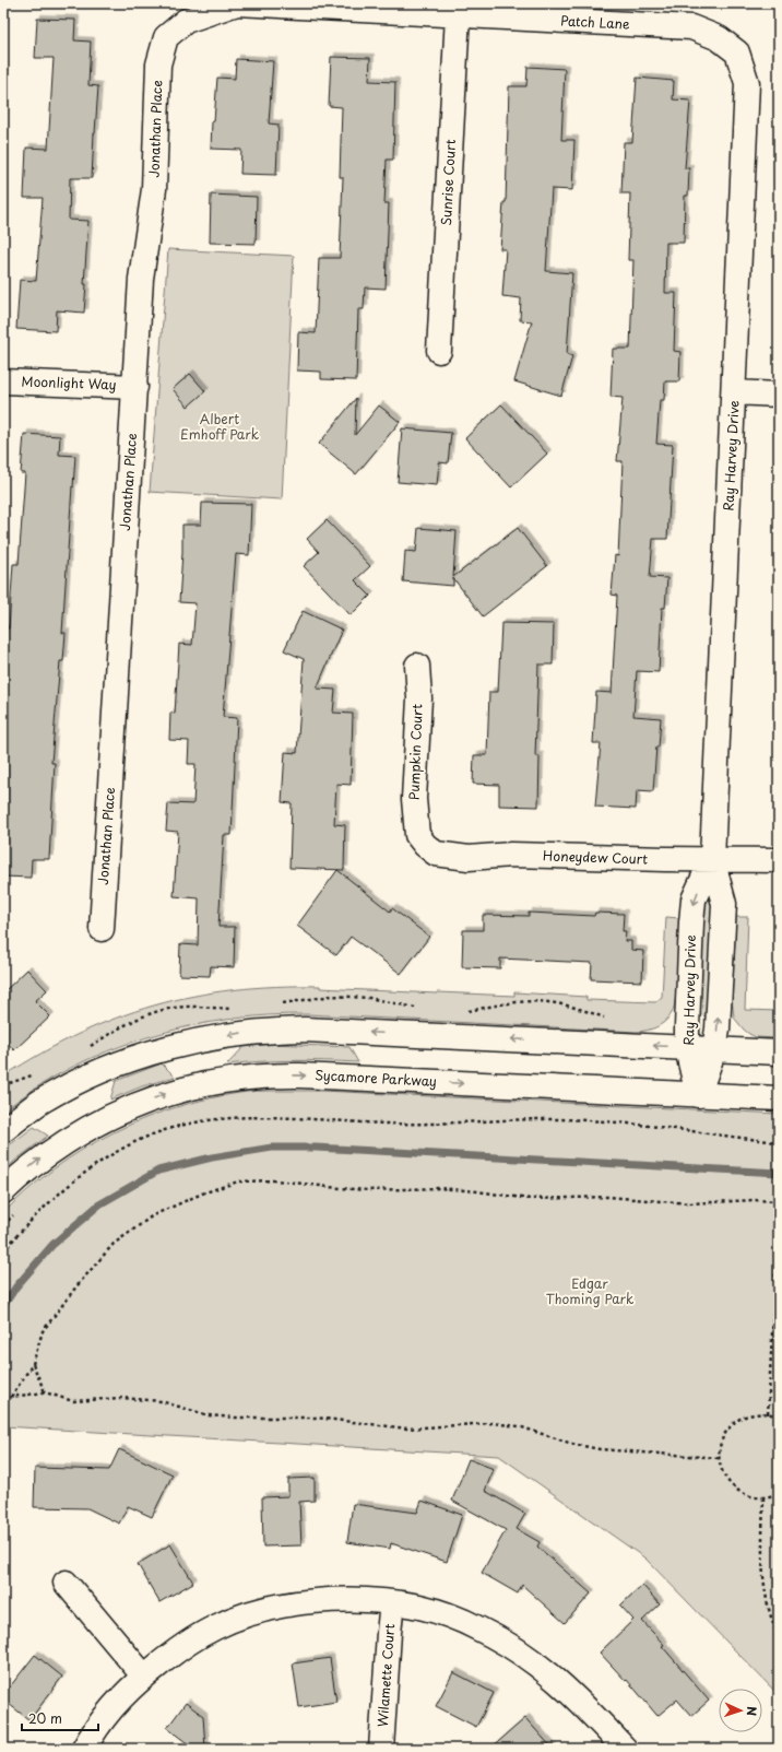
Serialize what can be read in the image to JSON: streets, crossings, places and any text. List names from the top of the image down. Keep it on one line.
{"streets":{"street":["Patch Lane","Jonathan Place","Sunrise Court","Moonlight Way","Ray Harvey Drive","Pumpkin Court","Honeydew Court","Sycamore Parkway","Wilamette Court"]},"crossings":[["Patch Lane","Jonathan Place"],["Patch Lane","Sunrise Court"],["Patch Lane","Ray Harvey Drive"],["Jonathan Place","Moonlight Way"],["Ray Harvey Drive","Honeydew Court"],["Ray Harvey Drive","Sycamore Parkway"],["Pumpkin Court","Honeydew Court"]],"parks":["Albert Emhoff Park","Edgar Thoming Park"],"scale_bar":"20 m","north":"right"}
